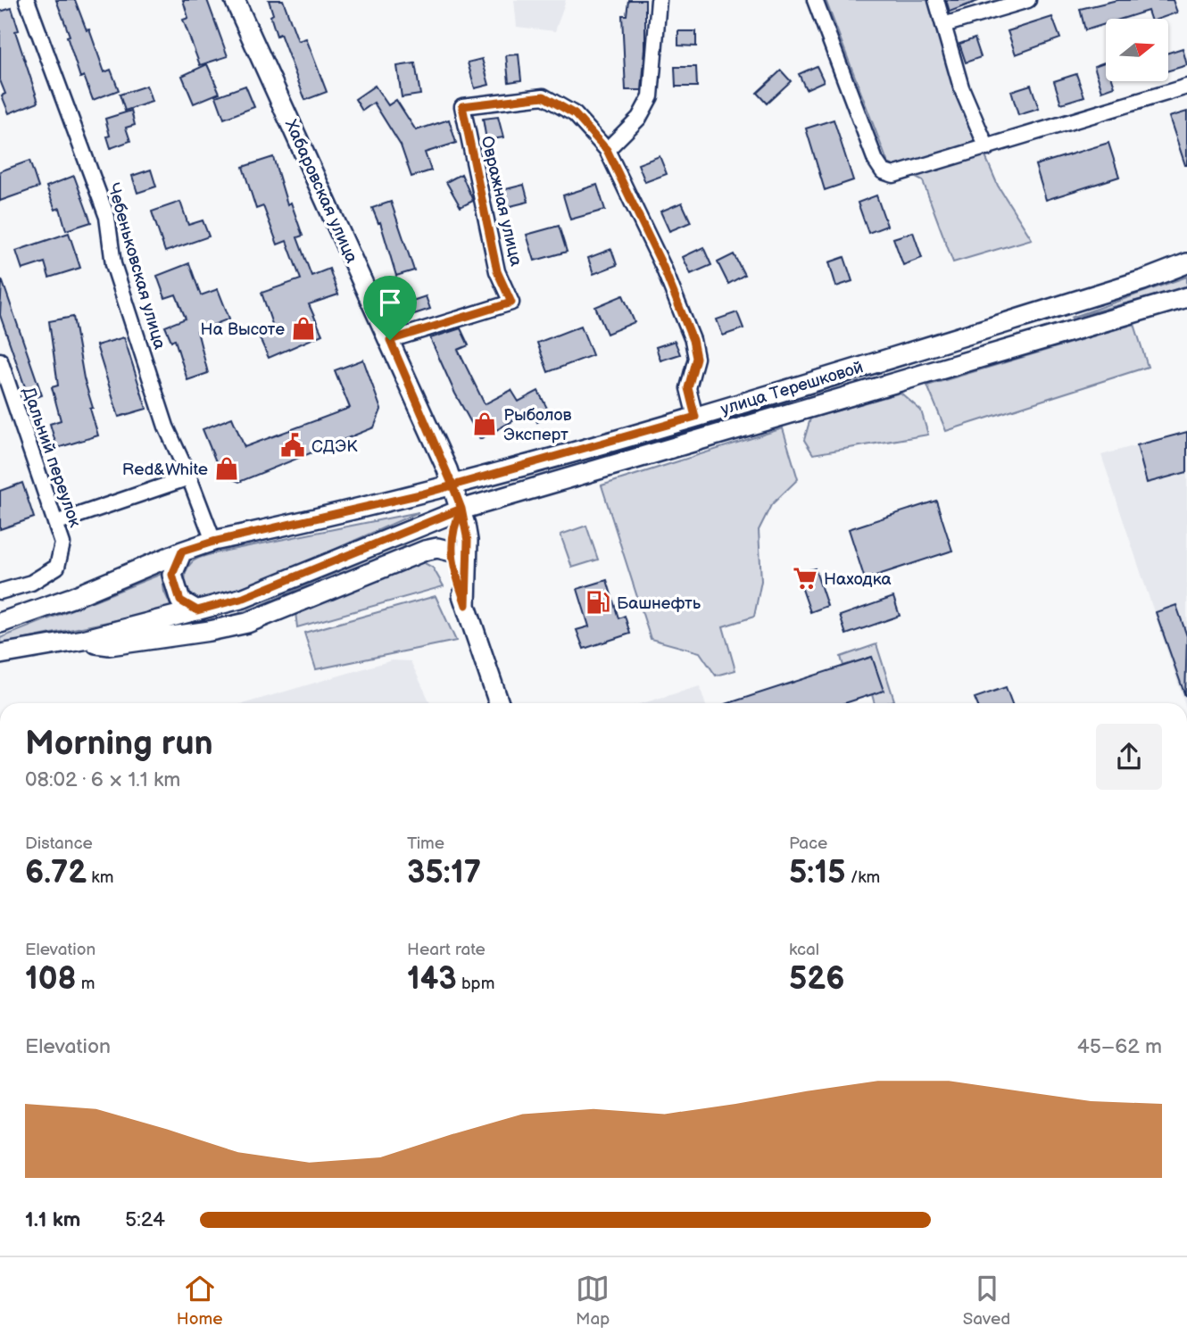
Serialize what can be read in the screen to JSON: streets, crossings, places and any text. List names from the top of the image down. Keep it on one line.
{"streets":{"main road":["Хабаровская улица","улица Терешковой"],"street":["Овражная улица","Чебеньковская улица","Дальний переулок"]},"crossings":[["Хабаровская улица","Овражная улица"],["Хабаровская улица","улица Терешковой"],["Овражная улица","улица Терешковой"],["Чебеньковская улица","улица Терешковой"]],"places":{"shop":["На Высоте","Рыболов Эксперт","Red&White"],"public building":["СДЭК"],"supermarket":["Находка"],"fuel station":["Башнефть"]},"north":"right","page":{"heading":["Morning run","08:02 · 6 × 1.1 km"],"stats":[["Distance","6.72 km"],["Time","35:17"],["Pace","5:15 /km"],["Elevation","108 m"],["Heart rate","143 bpm"],["kcal","526"]],"chart":["Elevation","45–62 m"],"list":[{"name":"1.1 km","note":"5:24"}],"tabs":["Home","Map","Saved"]}}
